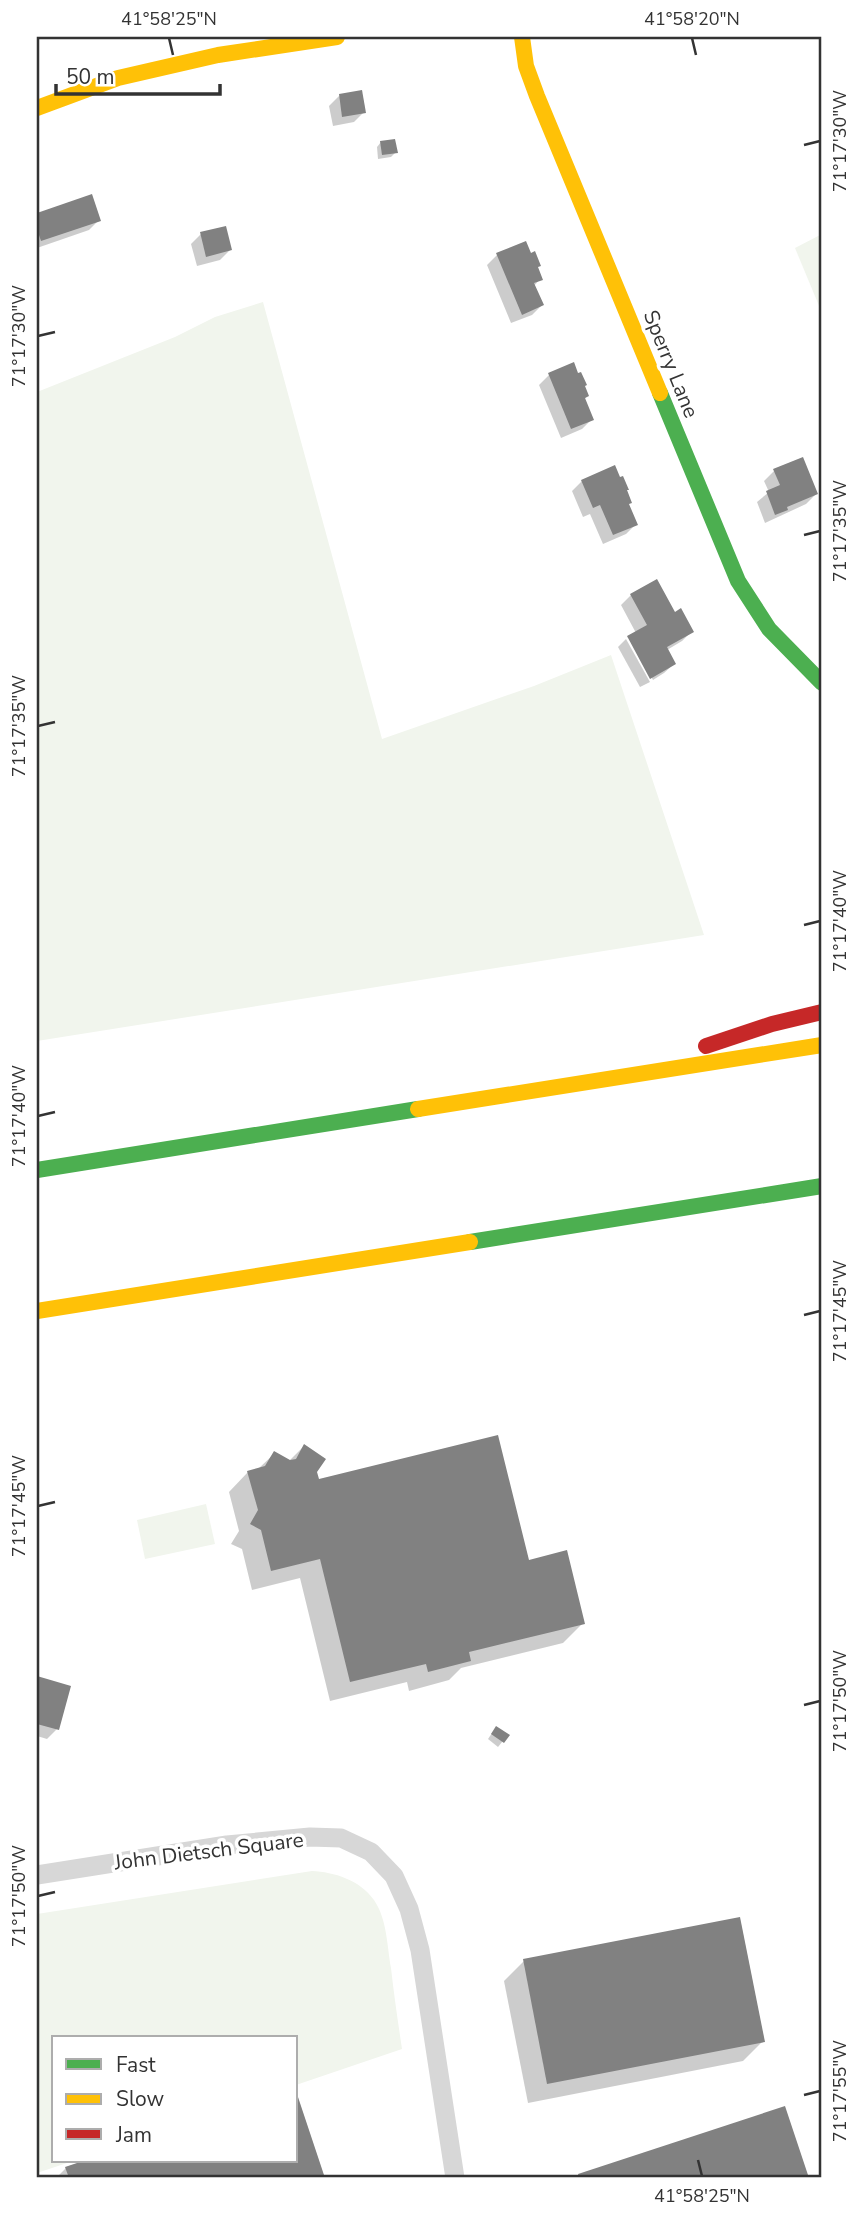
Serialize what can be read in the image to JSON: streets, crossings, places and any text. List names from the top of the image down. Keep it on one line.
{"streets":{"main road":["Sperry Lane"],"street":["John Dietsch Square"]},"legend":["Fast","Slow","Jam"],"scale_bar":"50 m","coordinates":["41°58'25\"N","41°58'20\"N","71°17'30\"W","71°17'35\"W","71°17'40\"W","71°17'45\"W","71°17'50\"W","71°17'55\"W"]}
